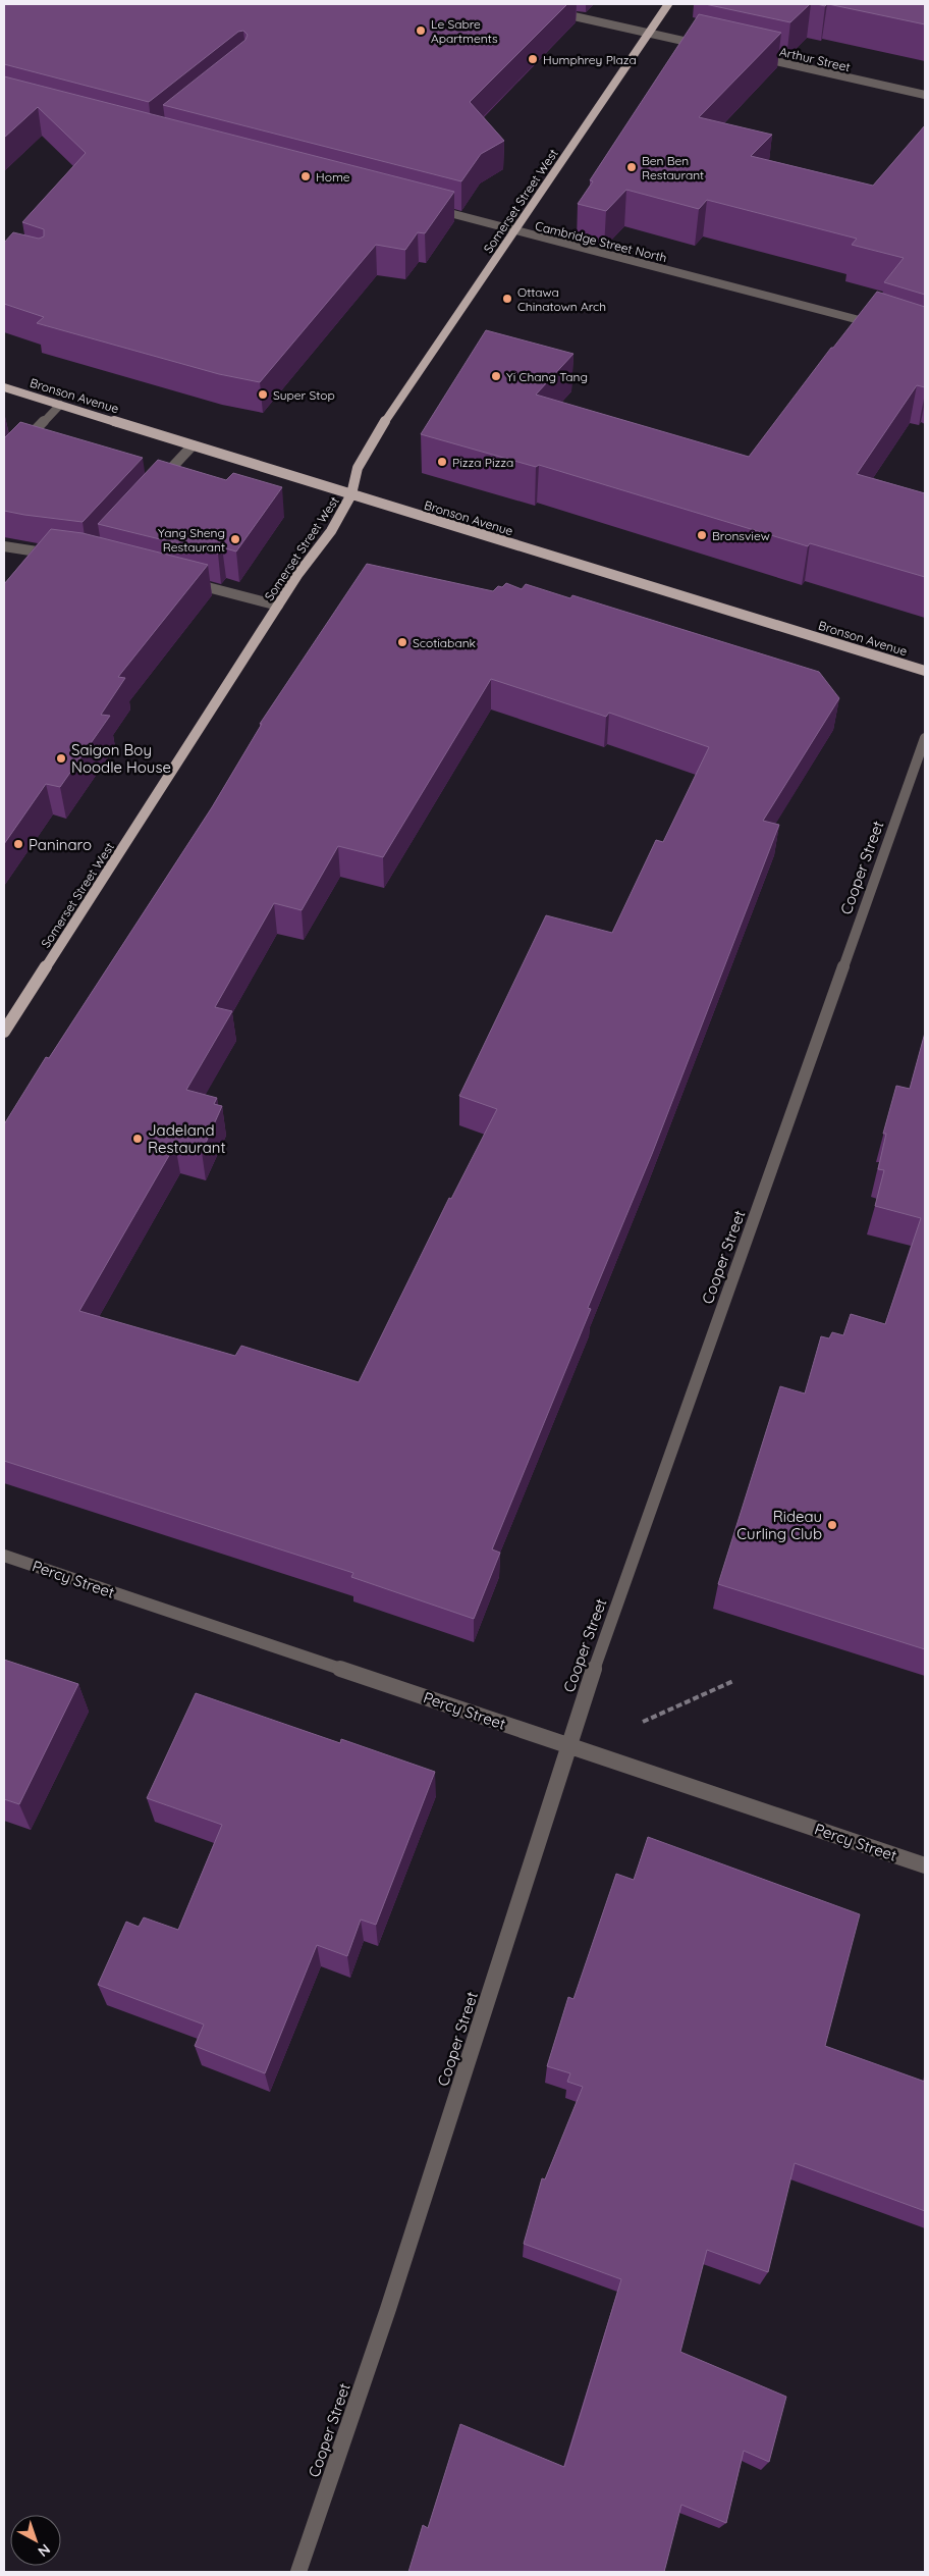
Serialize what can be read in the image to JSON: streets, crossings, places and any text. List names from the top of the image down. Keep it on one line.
{"streets":{"main road":["Somerset Street West","Bronson Avenue"],"street":["Arthur Street","Cambridge Street North","Cooper Street","Percy Street"]},"crossings":[["Somerset Street West","Cambridge Street North"],["Somerset Street West","Bronson Avenue"],["Cooper Street","Percy Street"]],"places":["Le Sabre Apartments","Humphrey Plaza","Ben Ben Restaurant","Home","Ottawa Chinatown Arch","Yi Chang Tang","Super Stop","Pizza Pizza","Bronsview","Yang Sheng Restaurant","Scotiabank","Saigon Boy Noodle House","Paninaro","Jadeland Restaurant","Rideau Curling Club"],"north":"bottom right"}
